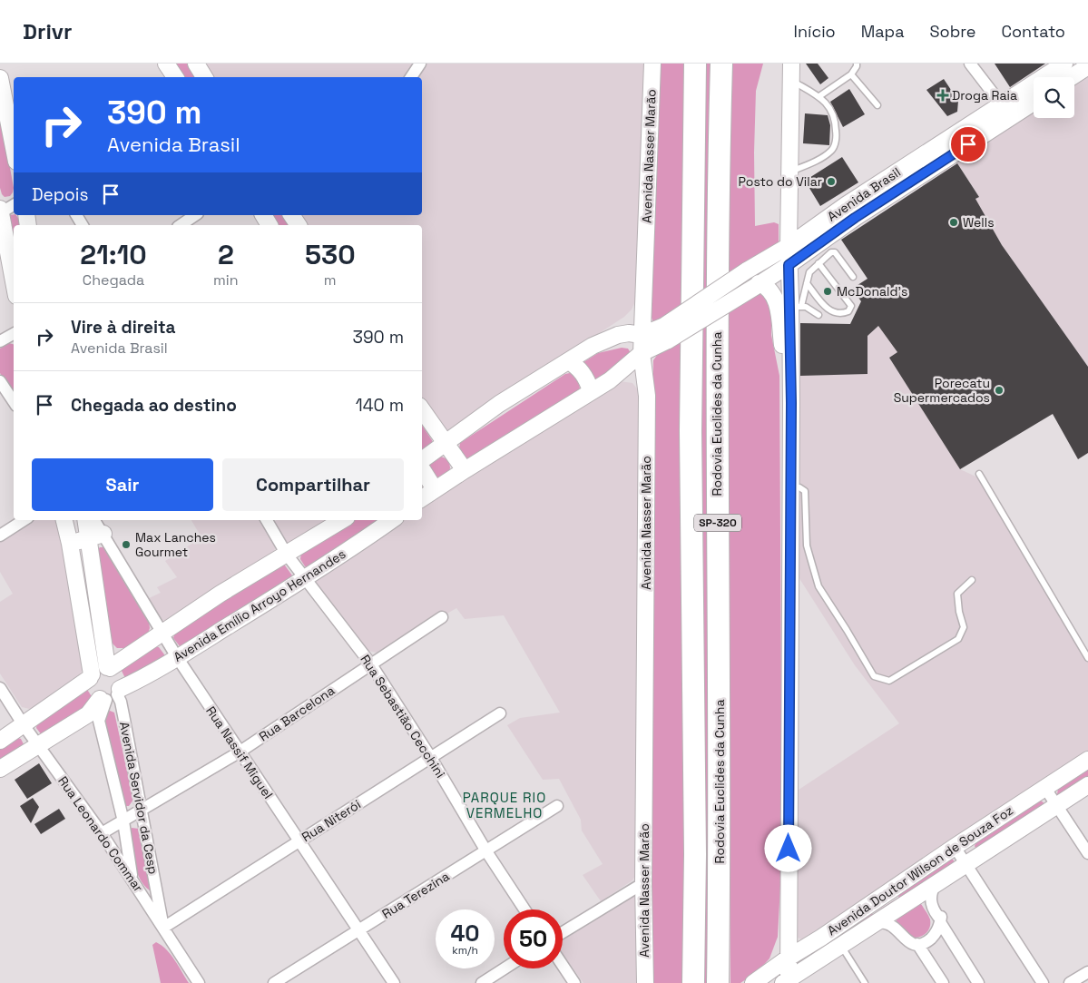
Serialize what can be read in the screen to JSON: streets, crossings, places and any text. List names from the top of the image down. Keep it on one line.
{"streets":{"highway":["Rodovia Euclides da Cunha","SP-320"],"main road":["Avenida Nasser Marão","Avenida Brasil","Avenida Emílio Arroyo Hernandes","Avenida Doutor Wilson de Souza Foz"],"street":["Rua Barcelona","Rua Sebastião Cecchini","Rua Nassif Miguel","Avenida Servidor da Cesp","Rua Niterói","Rua Leonardo Commar","Rua Terezina"]},"crossings":[["Avenida Emílio Arroyo Hernandes","Rua Sebastião Cecchini"],["Avenida Emílio Arroyo Hernandes","Rua Nassif Miguel"],["Avenida Emílio Arroyo Hernandes","Avenida Servidor da Cesp"],["Avenida Emílio Arroyo Hernandes","Rua Leonardo Commar"],["Rua Barcelona","Rua Sebastião Cecchini"],["Rua Barcelona","Rua Nassif Miguel"],["Rua Barcelona","Avenida Servidor da Cesp"],["Rua Barcelona","Rua Leonardo Commar"],["Rua Sebastião Cecchini","Rua Niterói"],["Rua Sebastião Cecchini","Rua Terezina"],["Rua Nassif Miguel","Rua Niterói"],["Rua Nassif Miguel","Rua Terezina"],["Avenida Servidor da Cesp","Rua Niterói"],["Avenida Servidor da Cesp","Rua Leonardo Commar"],["Rua Niterói","Rua Leonardo Commar"]],"districts":["PARQUE RIO VERMELHO"],"places":{"health":["Droga Raia"],"other":["Posto do Vilar","Wells","McDonald's","Porecatu Supermercados","Max Lanches Gourmet"]},"page":{"header":"Drivr","nav":["Início","Mapa","Sobre","Contato"],"turn":["390 m","Avenida Brasil"],"then":"Depois","eta":["21:10","Chegada","2","min","530","m"],"list":[{"name":"Vire à direita","note":"Avenida Brasil","value":"390 m"},{"name":"Chegada ao destino","value":"140 m"}],"buttons":["Sair","Compartilhar"],"speed":"40 km/h","limit":"50"}}
